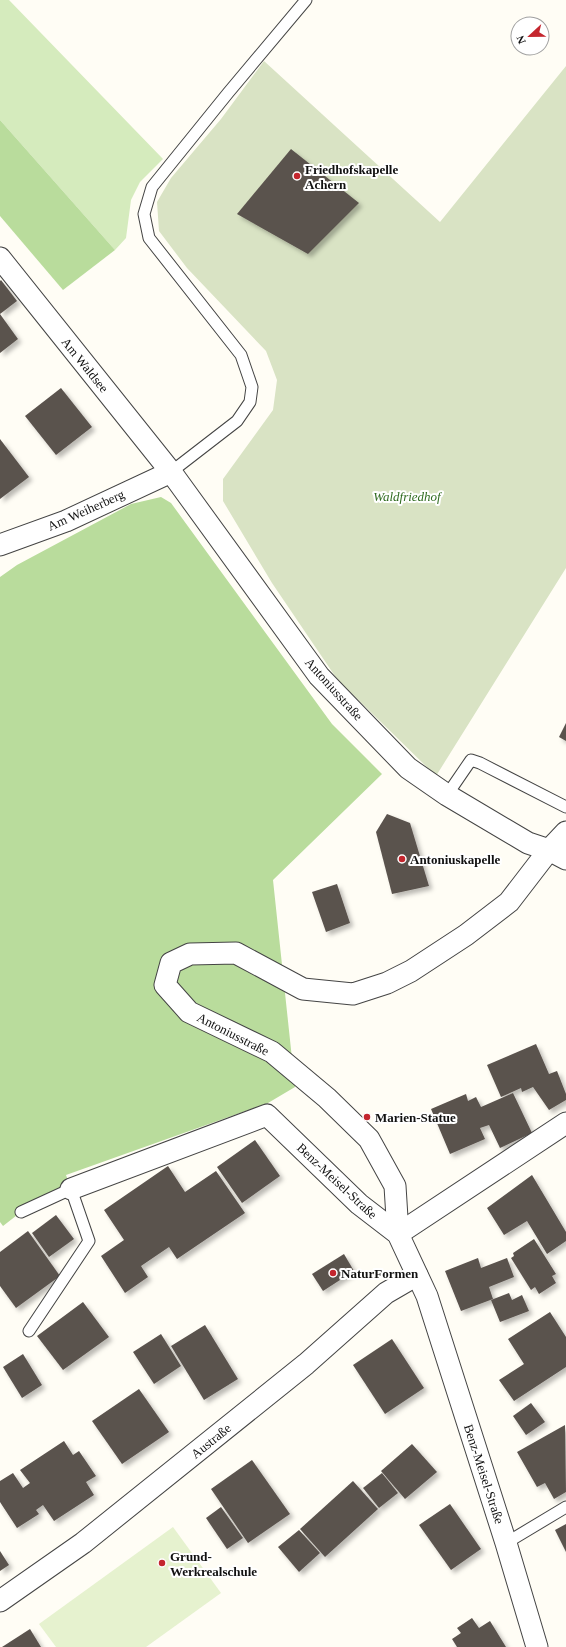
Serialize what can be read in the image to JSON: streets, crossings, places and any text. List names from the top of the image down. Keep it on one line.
{"streets":{"street":["Am Waldsee","Am Weiherberg","Antoniusstraße","Benz-Meisel-Straße","Austraße"]},"crossings":[["Am Waldsee","Am Weiherberg"],["Am Waldsee","Antoniusstraße"],["Am Weiherberg","Antoniusstraße"],["Antoniusstraße","Benz-Meisel-Straße"],["Benz-Meisel-Straße","Austraße"]],"parks":["Waldfriedhof"],"places":["Friedhofskapelle Achern","Antoniuskapelle","Marien-Statue","NaturFormen","Grund- Werkrealschule"],"north":"left"}
